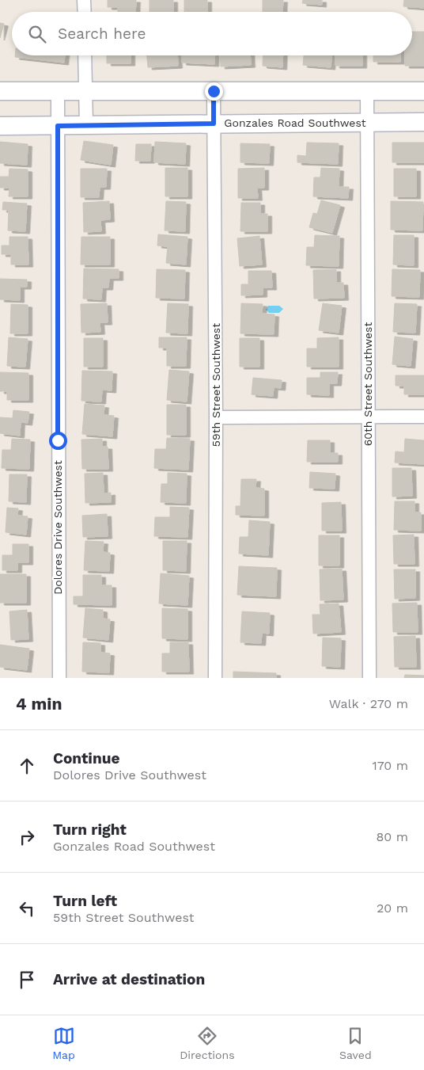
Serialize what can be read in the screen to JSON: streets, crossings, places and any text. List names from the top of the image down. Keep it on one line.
{"streets":{"street":["Gonzales Road Southwest","60th Street Southwest","59th Street Southwest","Dolores Drive Southwest"]},"crossings":[["Gonzales Road Southwest","60th Street Southwest"],["Gonzales Road Southwest","59th Street Southwest"],["Gonzales Road Southwest","Dolores Drive Southwest"]],"page":{"search":"Search here","heading":["4 min","Walk · 270 m"],"list":[["Continue","Dolores Drive Southwest","170 m"],["Turn right","Gonzales Road Southwest","80 m"],["Turn left","59th Street Southwest","20 m"],"Arrive at destination"],"nav":["Map","Directions","Saved"]}}
